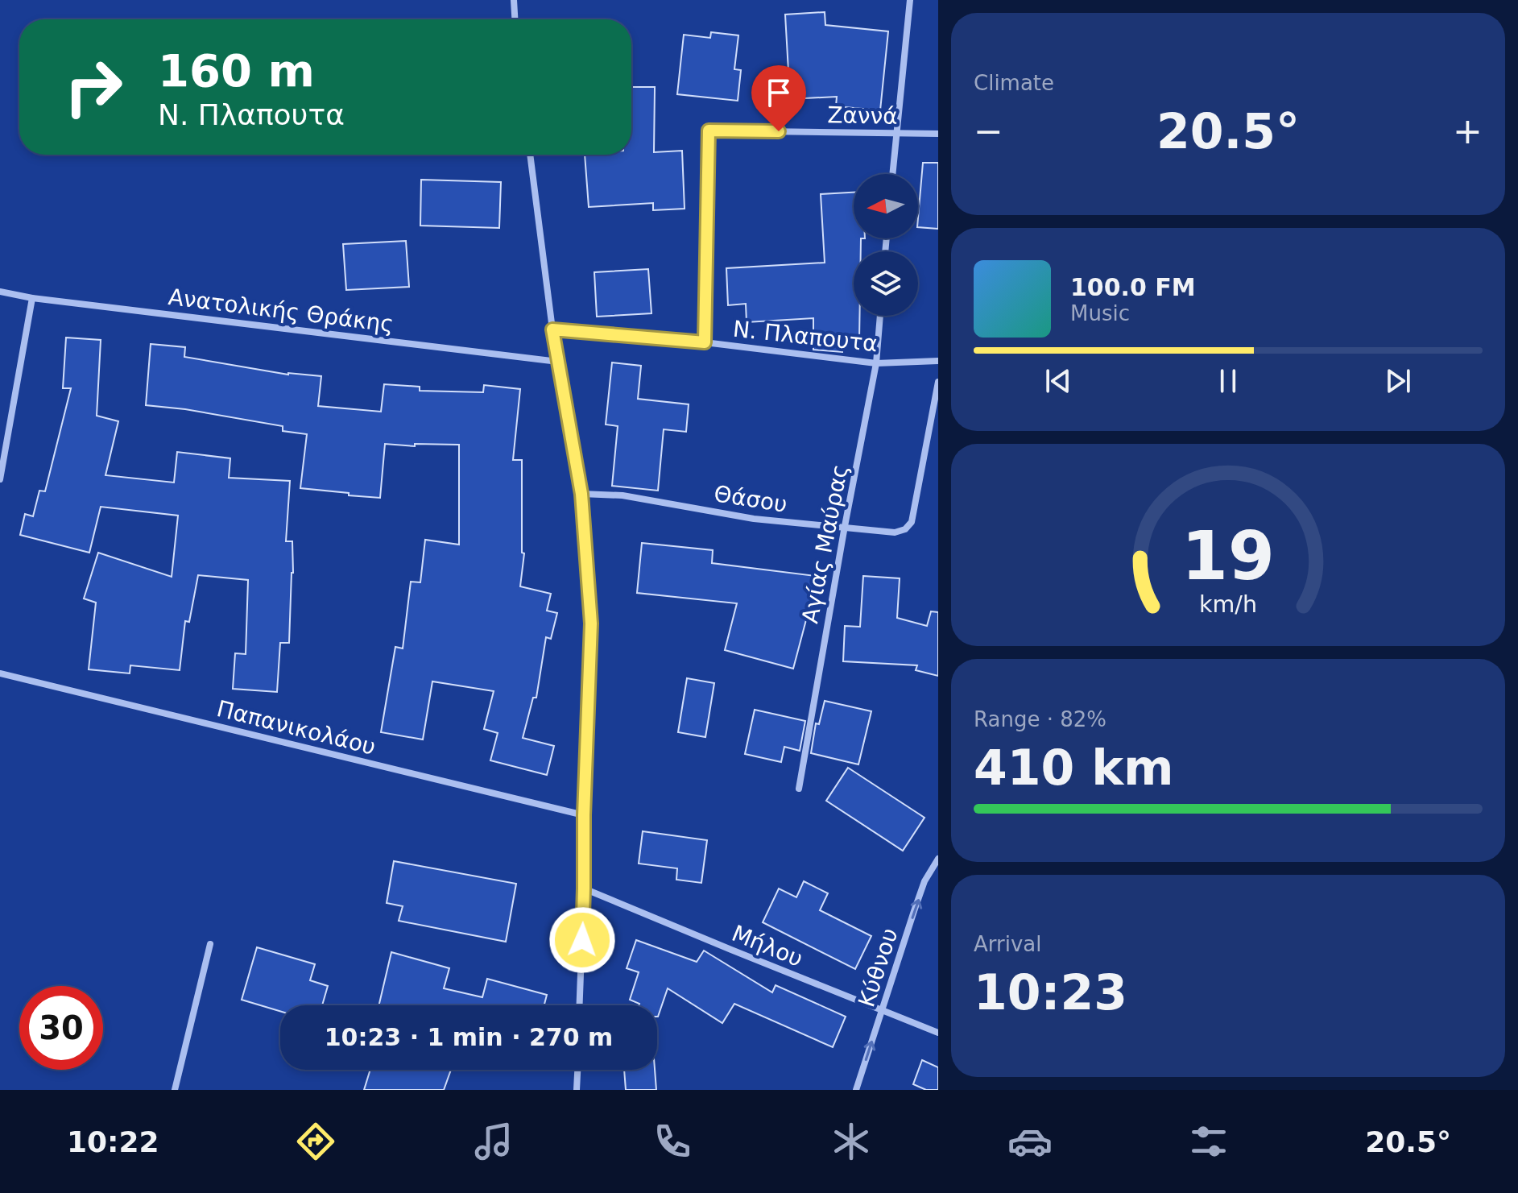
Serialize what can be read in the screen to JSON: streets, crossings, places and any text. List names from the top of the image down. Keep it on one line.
{"streets":{"street":["Ζαννά","Ανατολικής Θράκης","Ν. Πλαπουτα","Θάσου","Αγίας Μαύρας","Παπανικολάου","Μήλου","Κύθνου"]},"crossings":[["Ζαννά","Ν. Πλαπουτα"],["Ν. Πλαπουτα","Αγίας Μαύρας"],["Θάσου","Αγίας Μαύρας"],["Μήλου","Κύθνου"]],"one_way":["Κύθνου"],"north":"left","page":{"tile":["Climate",["Range · 82%","410 km"],["Arrival","10:23"]],"turn":["160 m","Ν. Πλαπουτα"],"heat":["−","20.5°","+"],"song":["100.0 FM","Music"],"limit":"30","trip":"10:23 · 1 min · 270 m","tabs":["10:22","20.5°"],"gauge":["19","km/h"]}}
